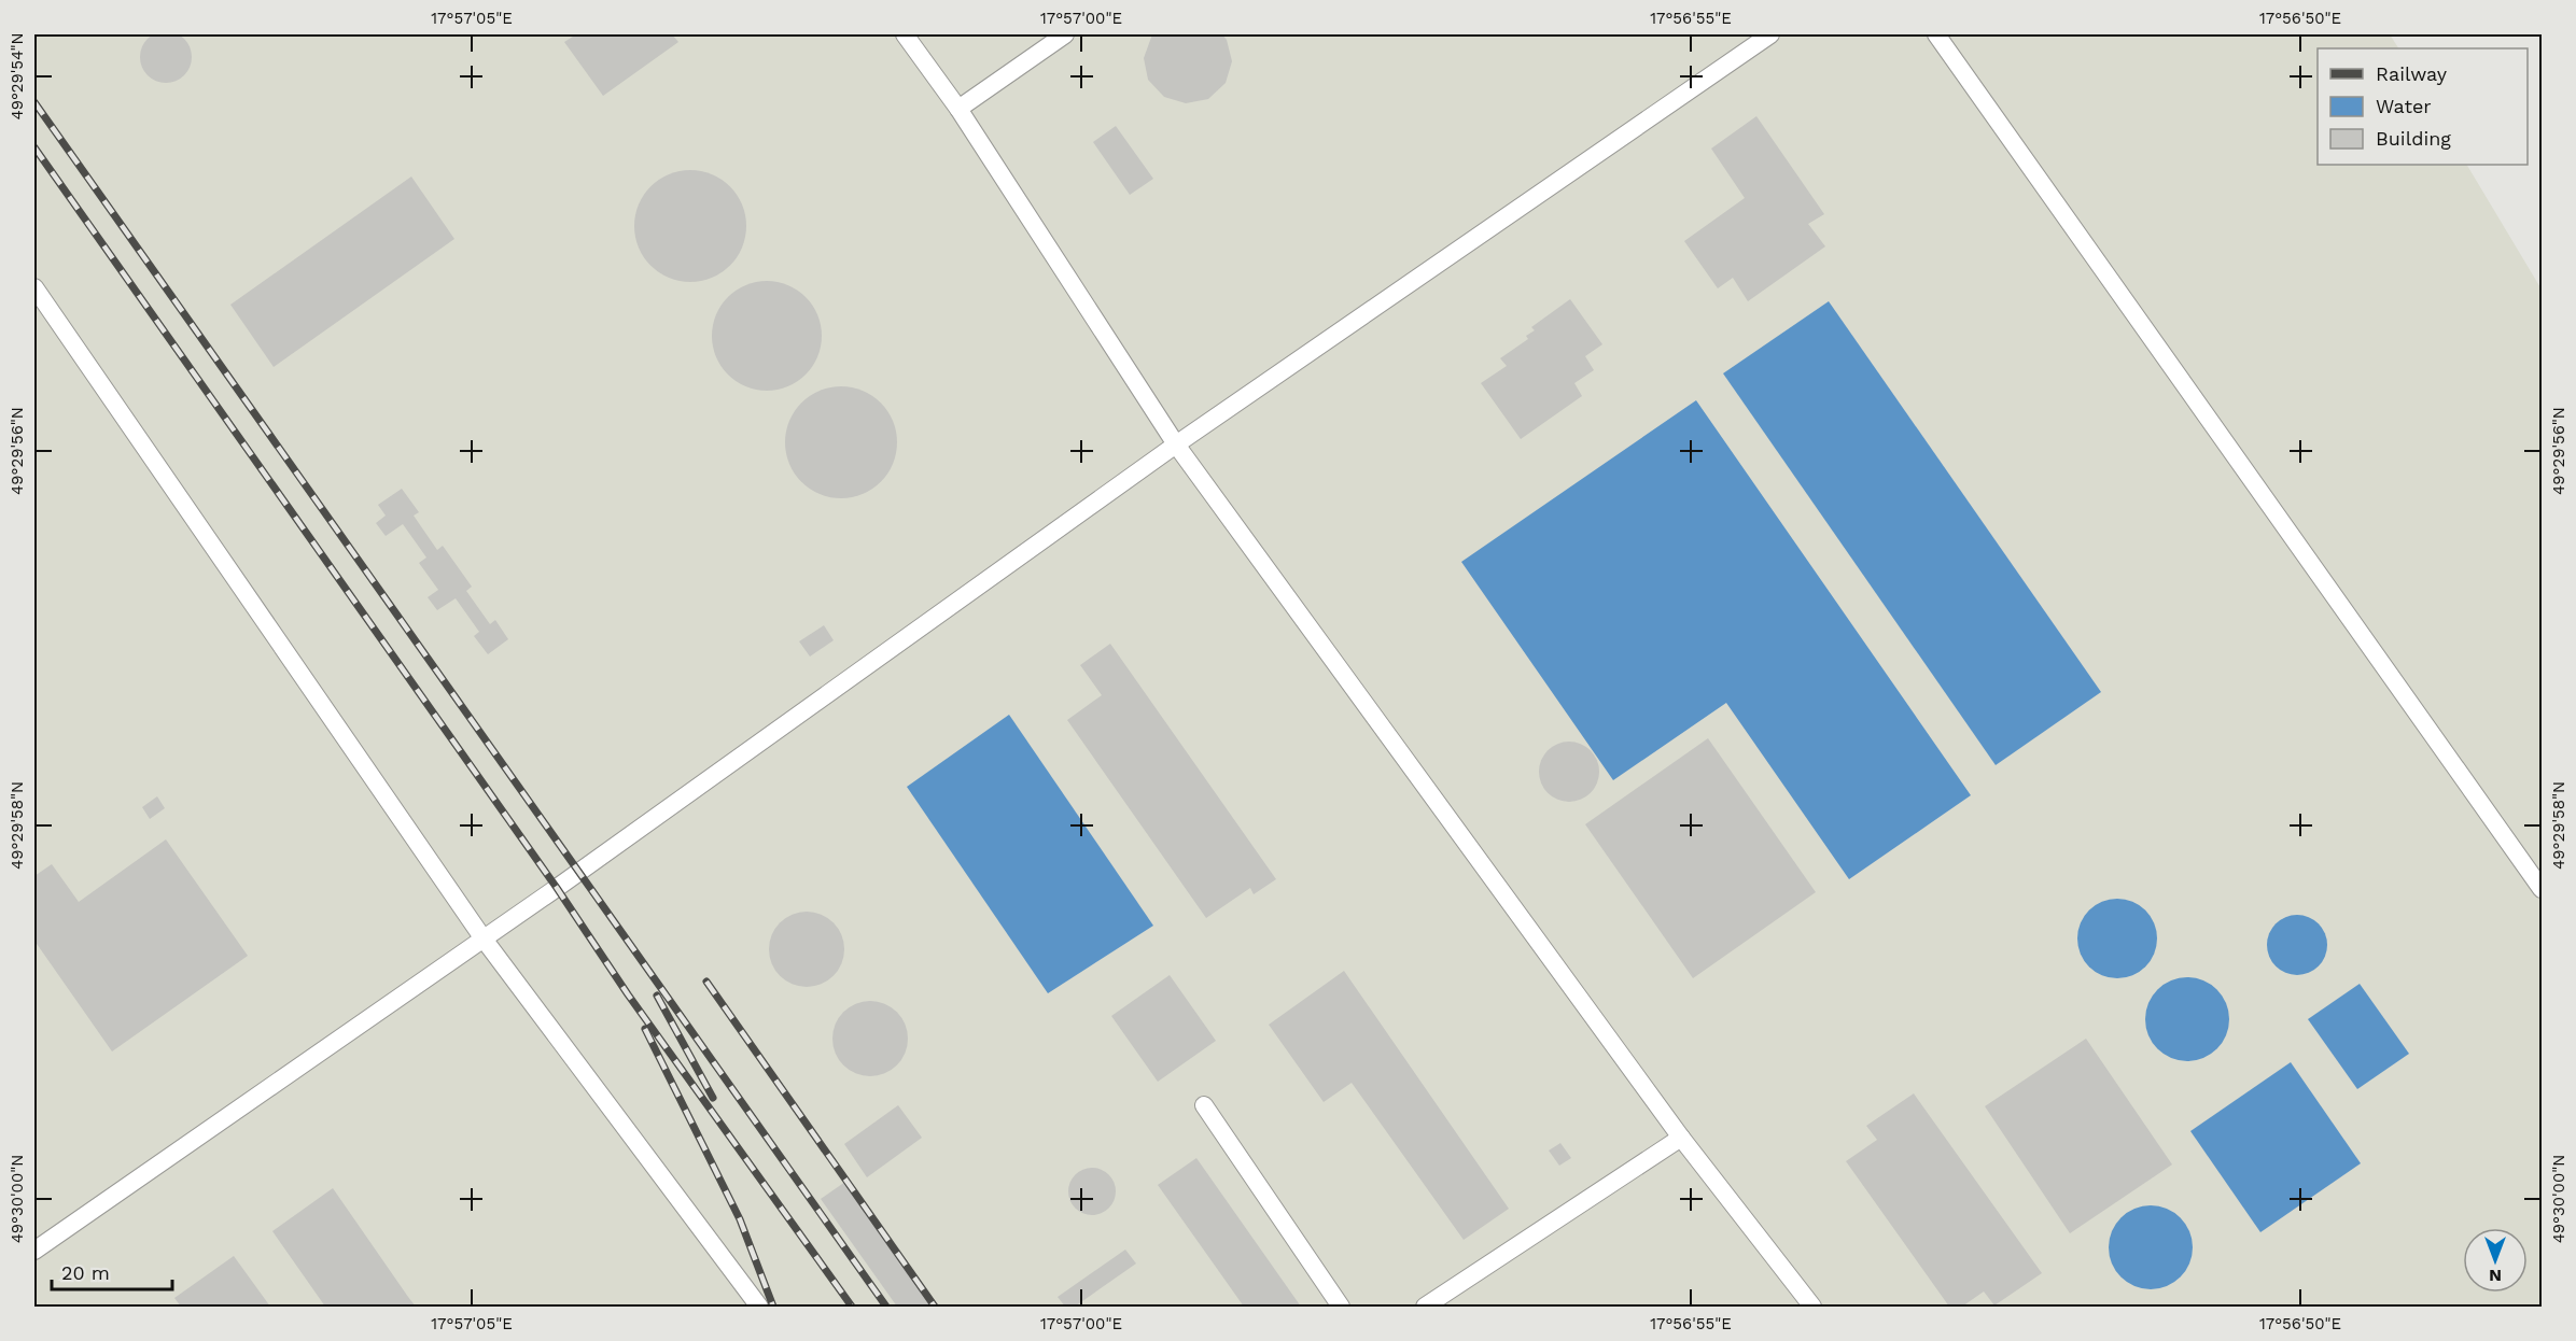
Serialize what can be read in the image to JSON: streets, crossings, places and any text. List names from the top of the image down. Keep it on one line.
{"legend":["Railway","Water","Building"],"scale_bar":"20 m","north":"bottom","coordinates":["17°57'05\"E","17°57'00\"E","17°56'55\"E","17°56'50\"E","49°29'54\"N","49°29'56\"N","49°29'58\"N","49°30'00\"N"]}
